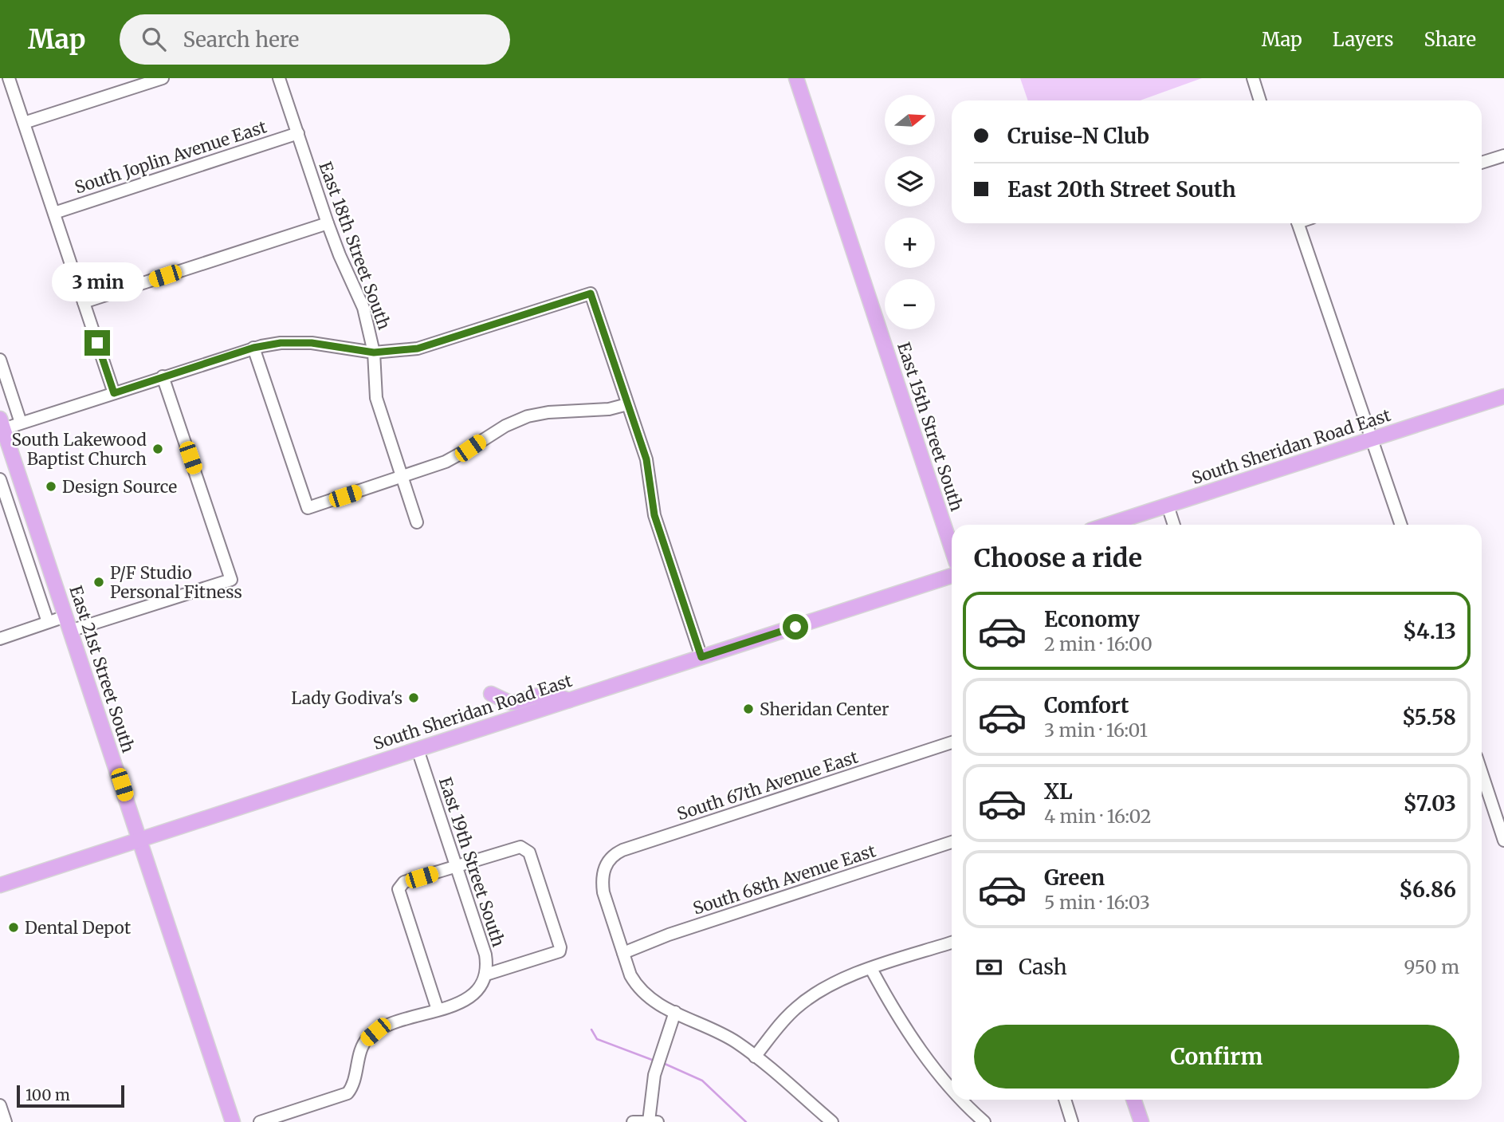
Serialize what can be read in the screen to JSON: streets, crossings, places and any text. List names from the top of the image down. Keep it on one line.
{"streets":{"main road":["East 15th Street South","South Sheridan Road East","East 21st Street South"],"street":["South Joplin Avenue East","East 18th Street South","South 67th Avenue East","East 19th Street South","South 68th Avenue East"]},"crossings":[["South Joplin Avenue East","East 18th Street South"],["South Sheridan Road East","East 21st Street South"],["South Sheridan Road East","East 19th Street South"],["South 67th Avenue East","South 68th Avenue East"]],"places":["South Lakewood Baptist Church","Design Source","P/F Studio Personal Fitness","Lady Godiva's","Sheridan Center","Dental Depot"],"scale_bar":"100 m","north":"right","page":{"header":"Map","search":"Search here","nav":["Map","Layers","Share"],"map_buttons":["+","−"],"banner":["Cruise-N Club","East 20th Street South"],"bubble":"3 min","heading":"Choose a ride","list":[{"name":"Economy","note":"2 min · 16:00","value":"$4.13"},{"name":"Comfort","note":"3 min · 16:01","value":"$5.58"},{"name":"XL","note":"4 min · 16:02","value":"$7.03"},{"name":"Green","note":"5 min · 16:03","value":"$6.86"}],"pay":["Cash","950 m"],"buttons":"Confirm","scale":"100 m"}}
